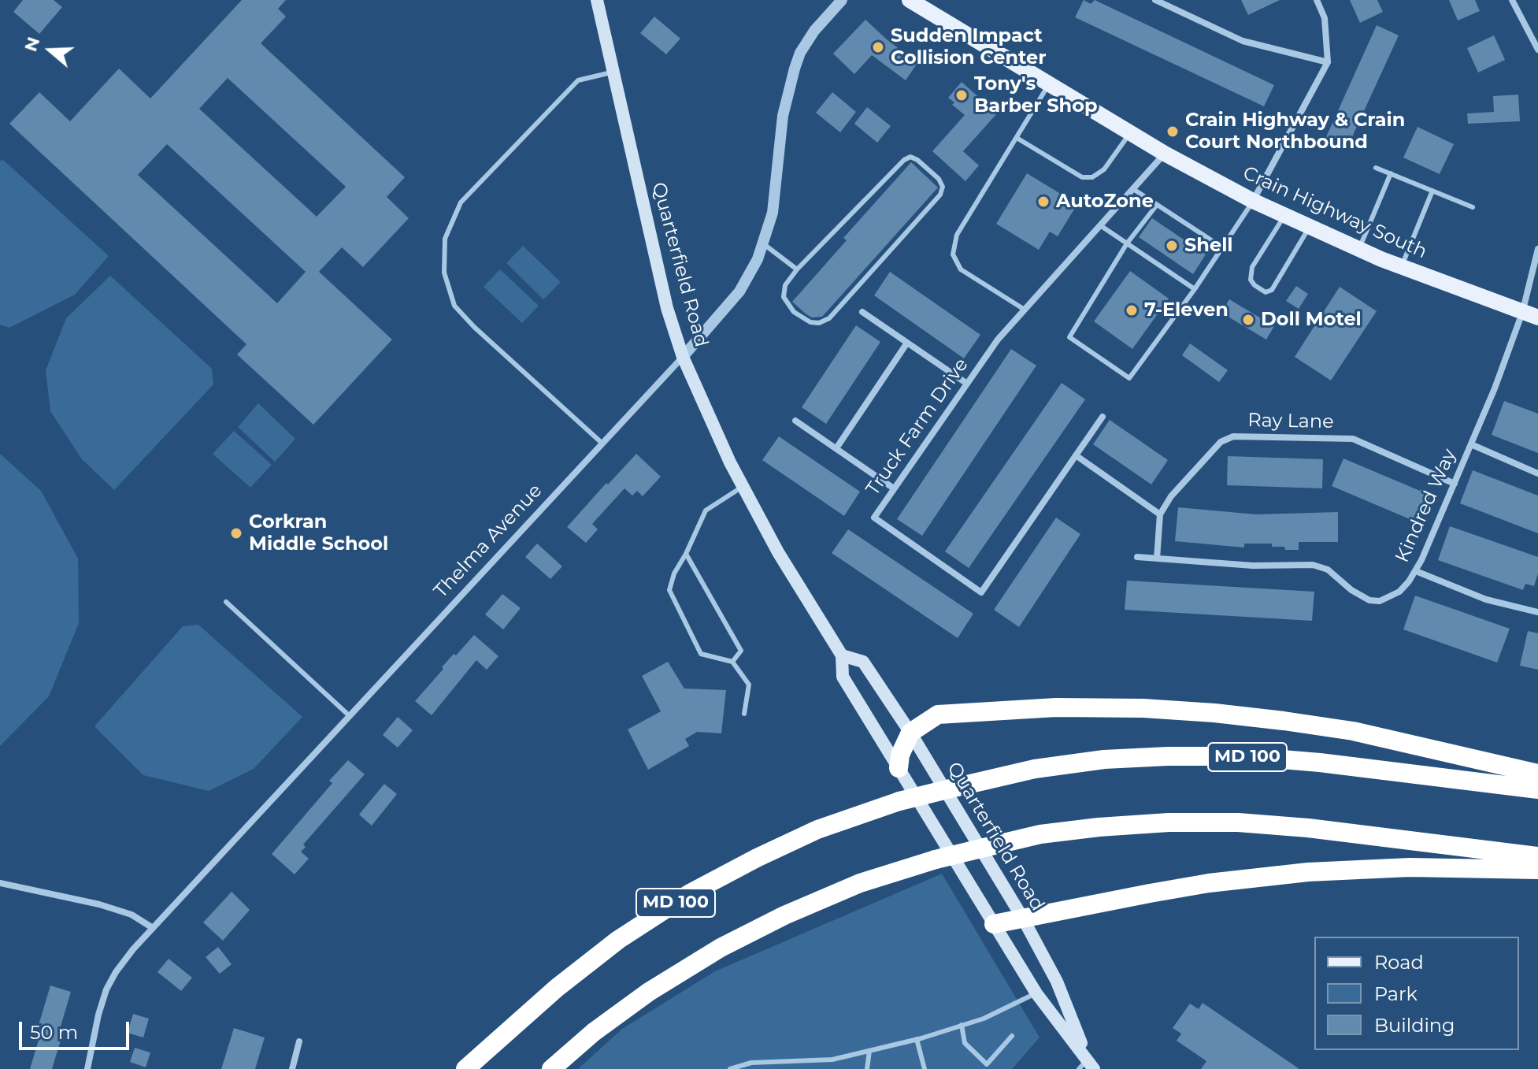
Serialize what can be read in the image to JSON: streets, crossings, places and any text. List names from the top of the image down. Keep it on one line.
{"streets":{"highway":["MD 100"],"main road":["Crain Highway South","Quarterfield Road"],"street":["Ray Lane","Truck Farm Drive","Kindred Way","Thelma Avenue"]},"crossings":[["Crain Highway South","Truck Farm Drive"],["Crain Highway South","Kindred Way"],["Quarterfield Road","Thelma Avenue"],["Ray Lane","Kindred Way"]],"places":["Sudden Impact Collision Center","Tony's Barber Shop","Crain Highway & Crain Court Northbound","AutoZone","Shell","7-Eleven","Doll Motel","Corkran Middle School"],"legend":["Road","Park","Building"],"scale_bar":"50 m","north":"left"}
